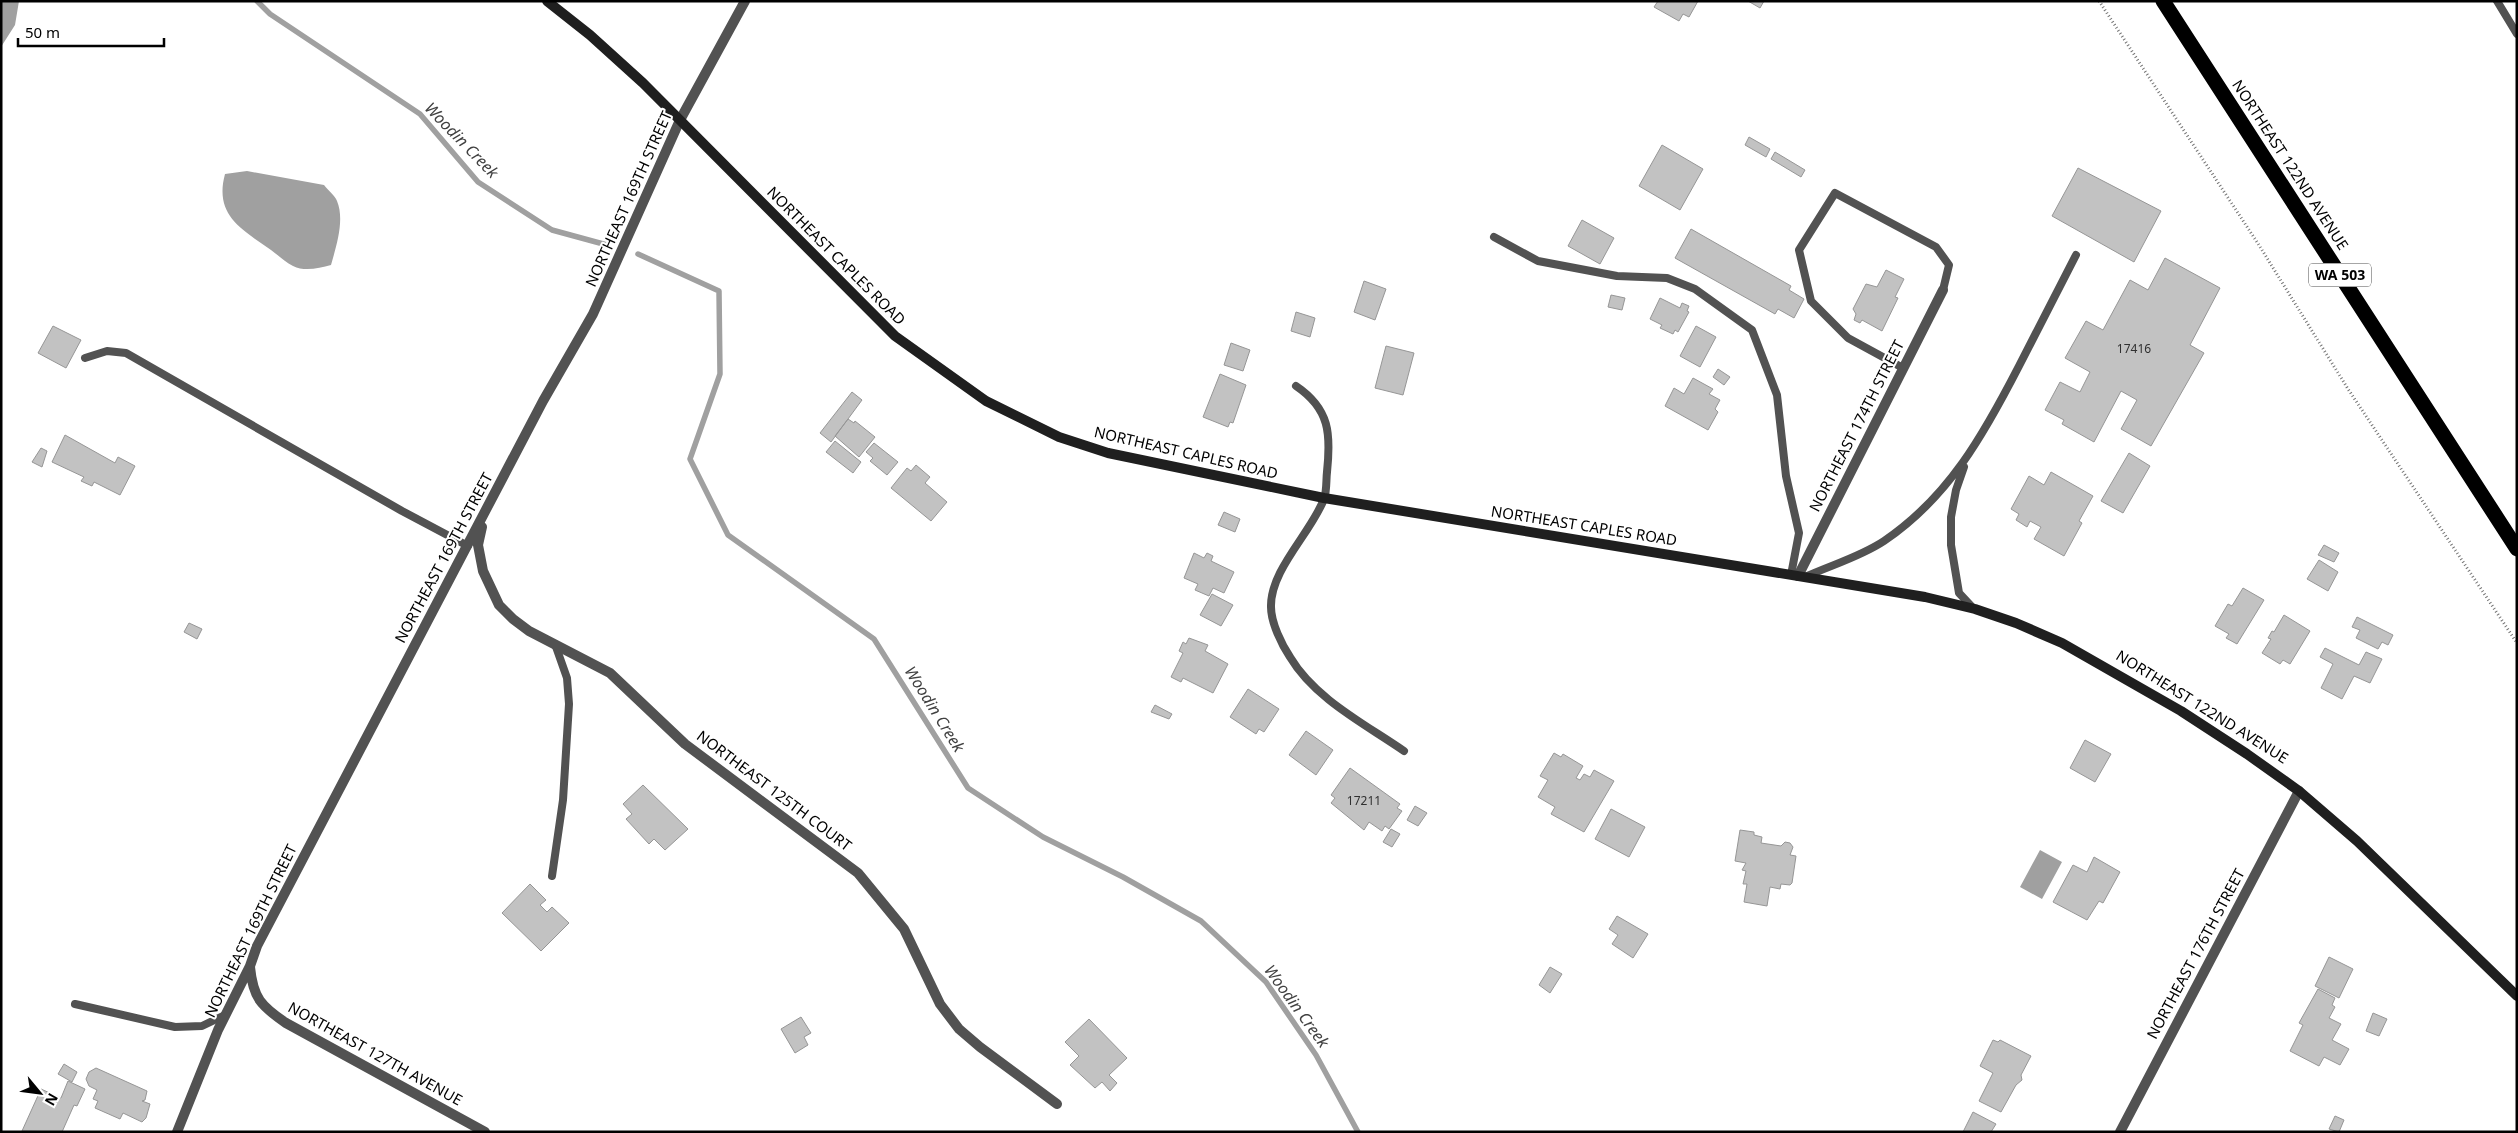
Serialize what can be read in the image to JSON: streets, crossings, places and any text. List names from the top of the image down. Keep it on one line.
{"streets":{"highway":["NORTHEAST 122ND AVENUE","WA 503"],"main road":["NORTHEAST CAPLES ROAD"],"street":["NORTHEAST 169TH STREET","NORTHEAST 174TH STREET","NORTHEAST 125TH COURT","NORTHEAST 176TH STREET","NORTHEAST 127TH AVENUE"]},"crossings":[["NORTHEAST 122ND AVENUE","NORTHEAST CAPLES ROAD"],["NORTHEAST 122ND AVENUE","NORTHEAST 174TH STREET"],["NORTHEAST 122ND AVENUE","NORTHEAST 176TH STREET"],["NORTHEAST 169TH STREET","NORTHEAST CAPLES ROAD"],["NORTHEAST 169TH STREET","NORTHEAST 125TH COURT"],["NORTHEAST 169TH STREET","NORTHEAST 127TH AVENUE"],["NORTHEAST CAPLES ROAD","NORTHEAST 174TH STREET"]],"water":["Woodin Creek"],"house_numbers":["17416","17211"],"scale_bar":"50 m","north":"bottom right"}
